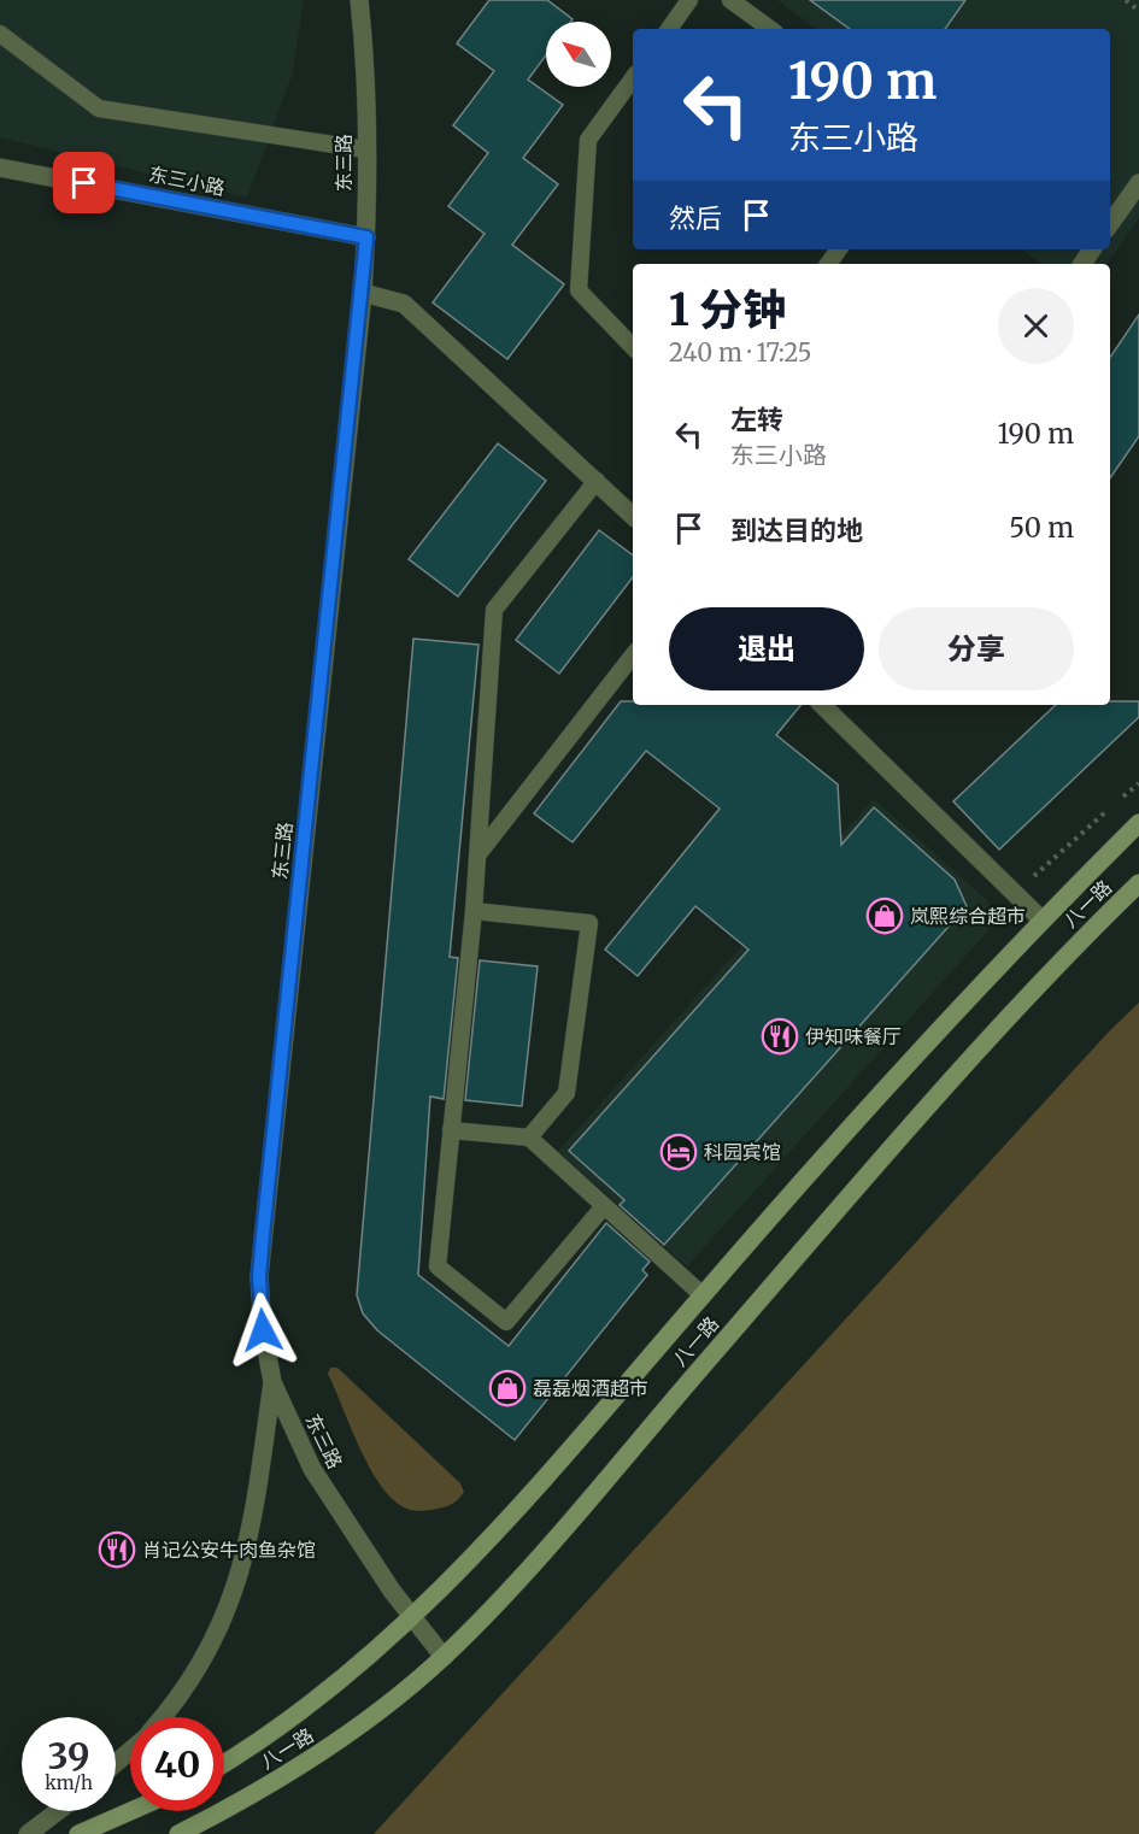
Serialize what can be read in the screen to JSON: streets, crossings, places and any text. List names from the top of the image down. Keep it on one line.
{"streets":{"main road":["八一路"],"street":["东三路","东三小路"]},"crossings":[["东三路","东三小路"],["东三路","八一路"]],"places":{"shop":["岚熙综合超市","磊磊烟酒超市"],"restaurant":["伊知味餐厅","肖记公安牛肉鱼杂馆"],"hotel":["科园宾馆"]},"north":"top left","page":{"turn":["190 m","东三小路"],"then":"然后","heading":["1 分钟","240 m · 17:25"],"list":[{"name":"左转","note":"东三小路","value":"190 m"},{"name":"到达目的地","value":"50 m"}],"buttons":["退出","分享"],"speed":"39 km/h","limit":"40"}}
